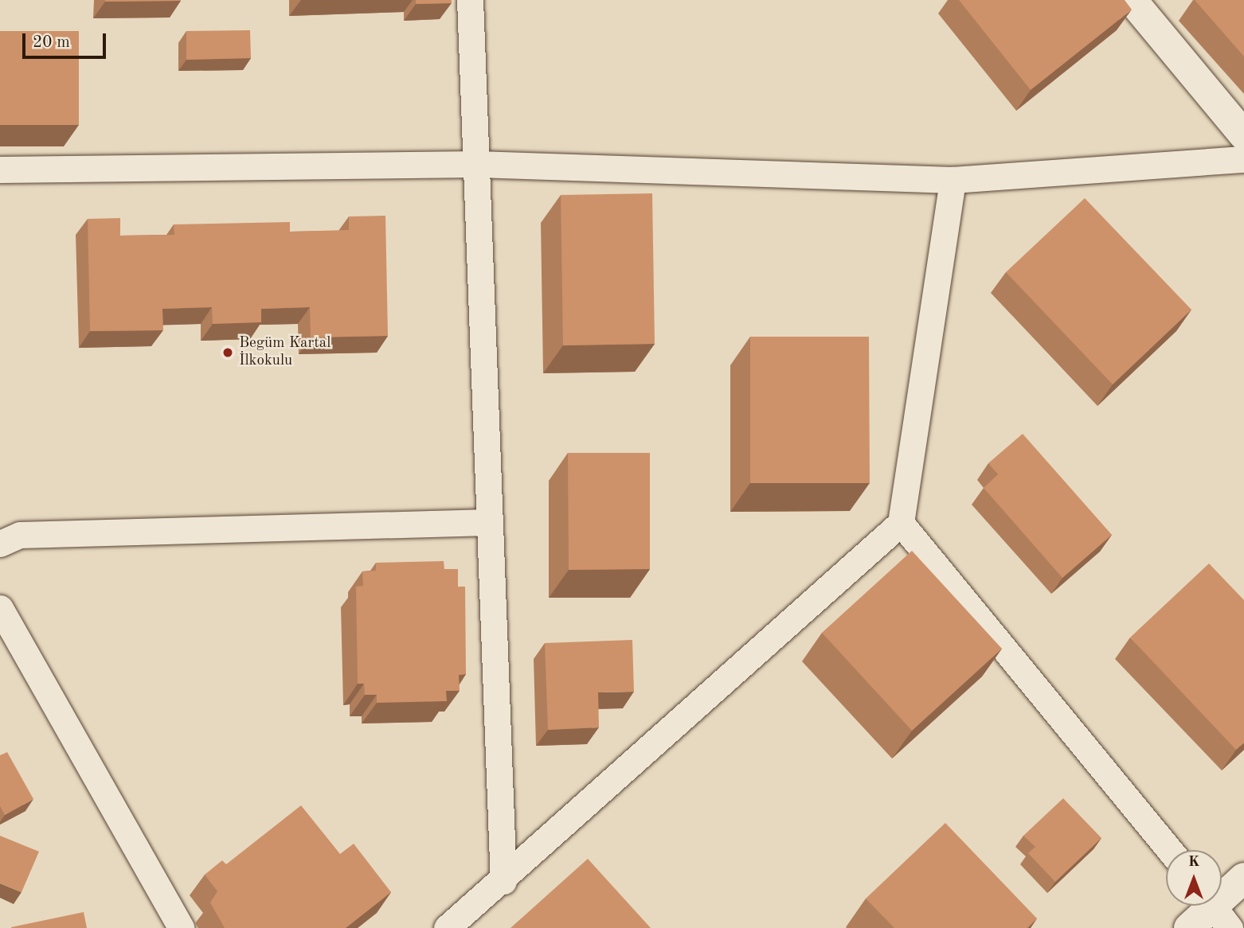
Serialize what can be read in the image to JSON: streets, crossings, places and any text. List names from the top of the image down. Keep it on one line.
{"places":["Begüm Kartal İlkokulu"],"scale_bar":"20 m","north":"top"}
